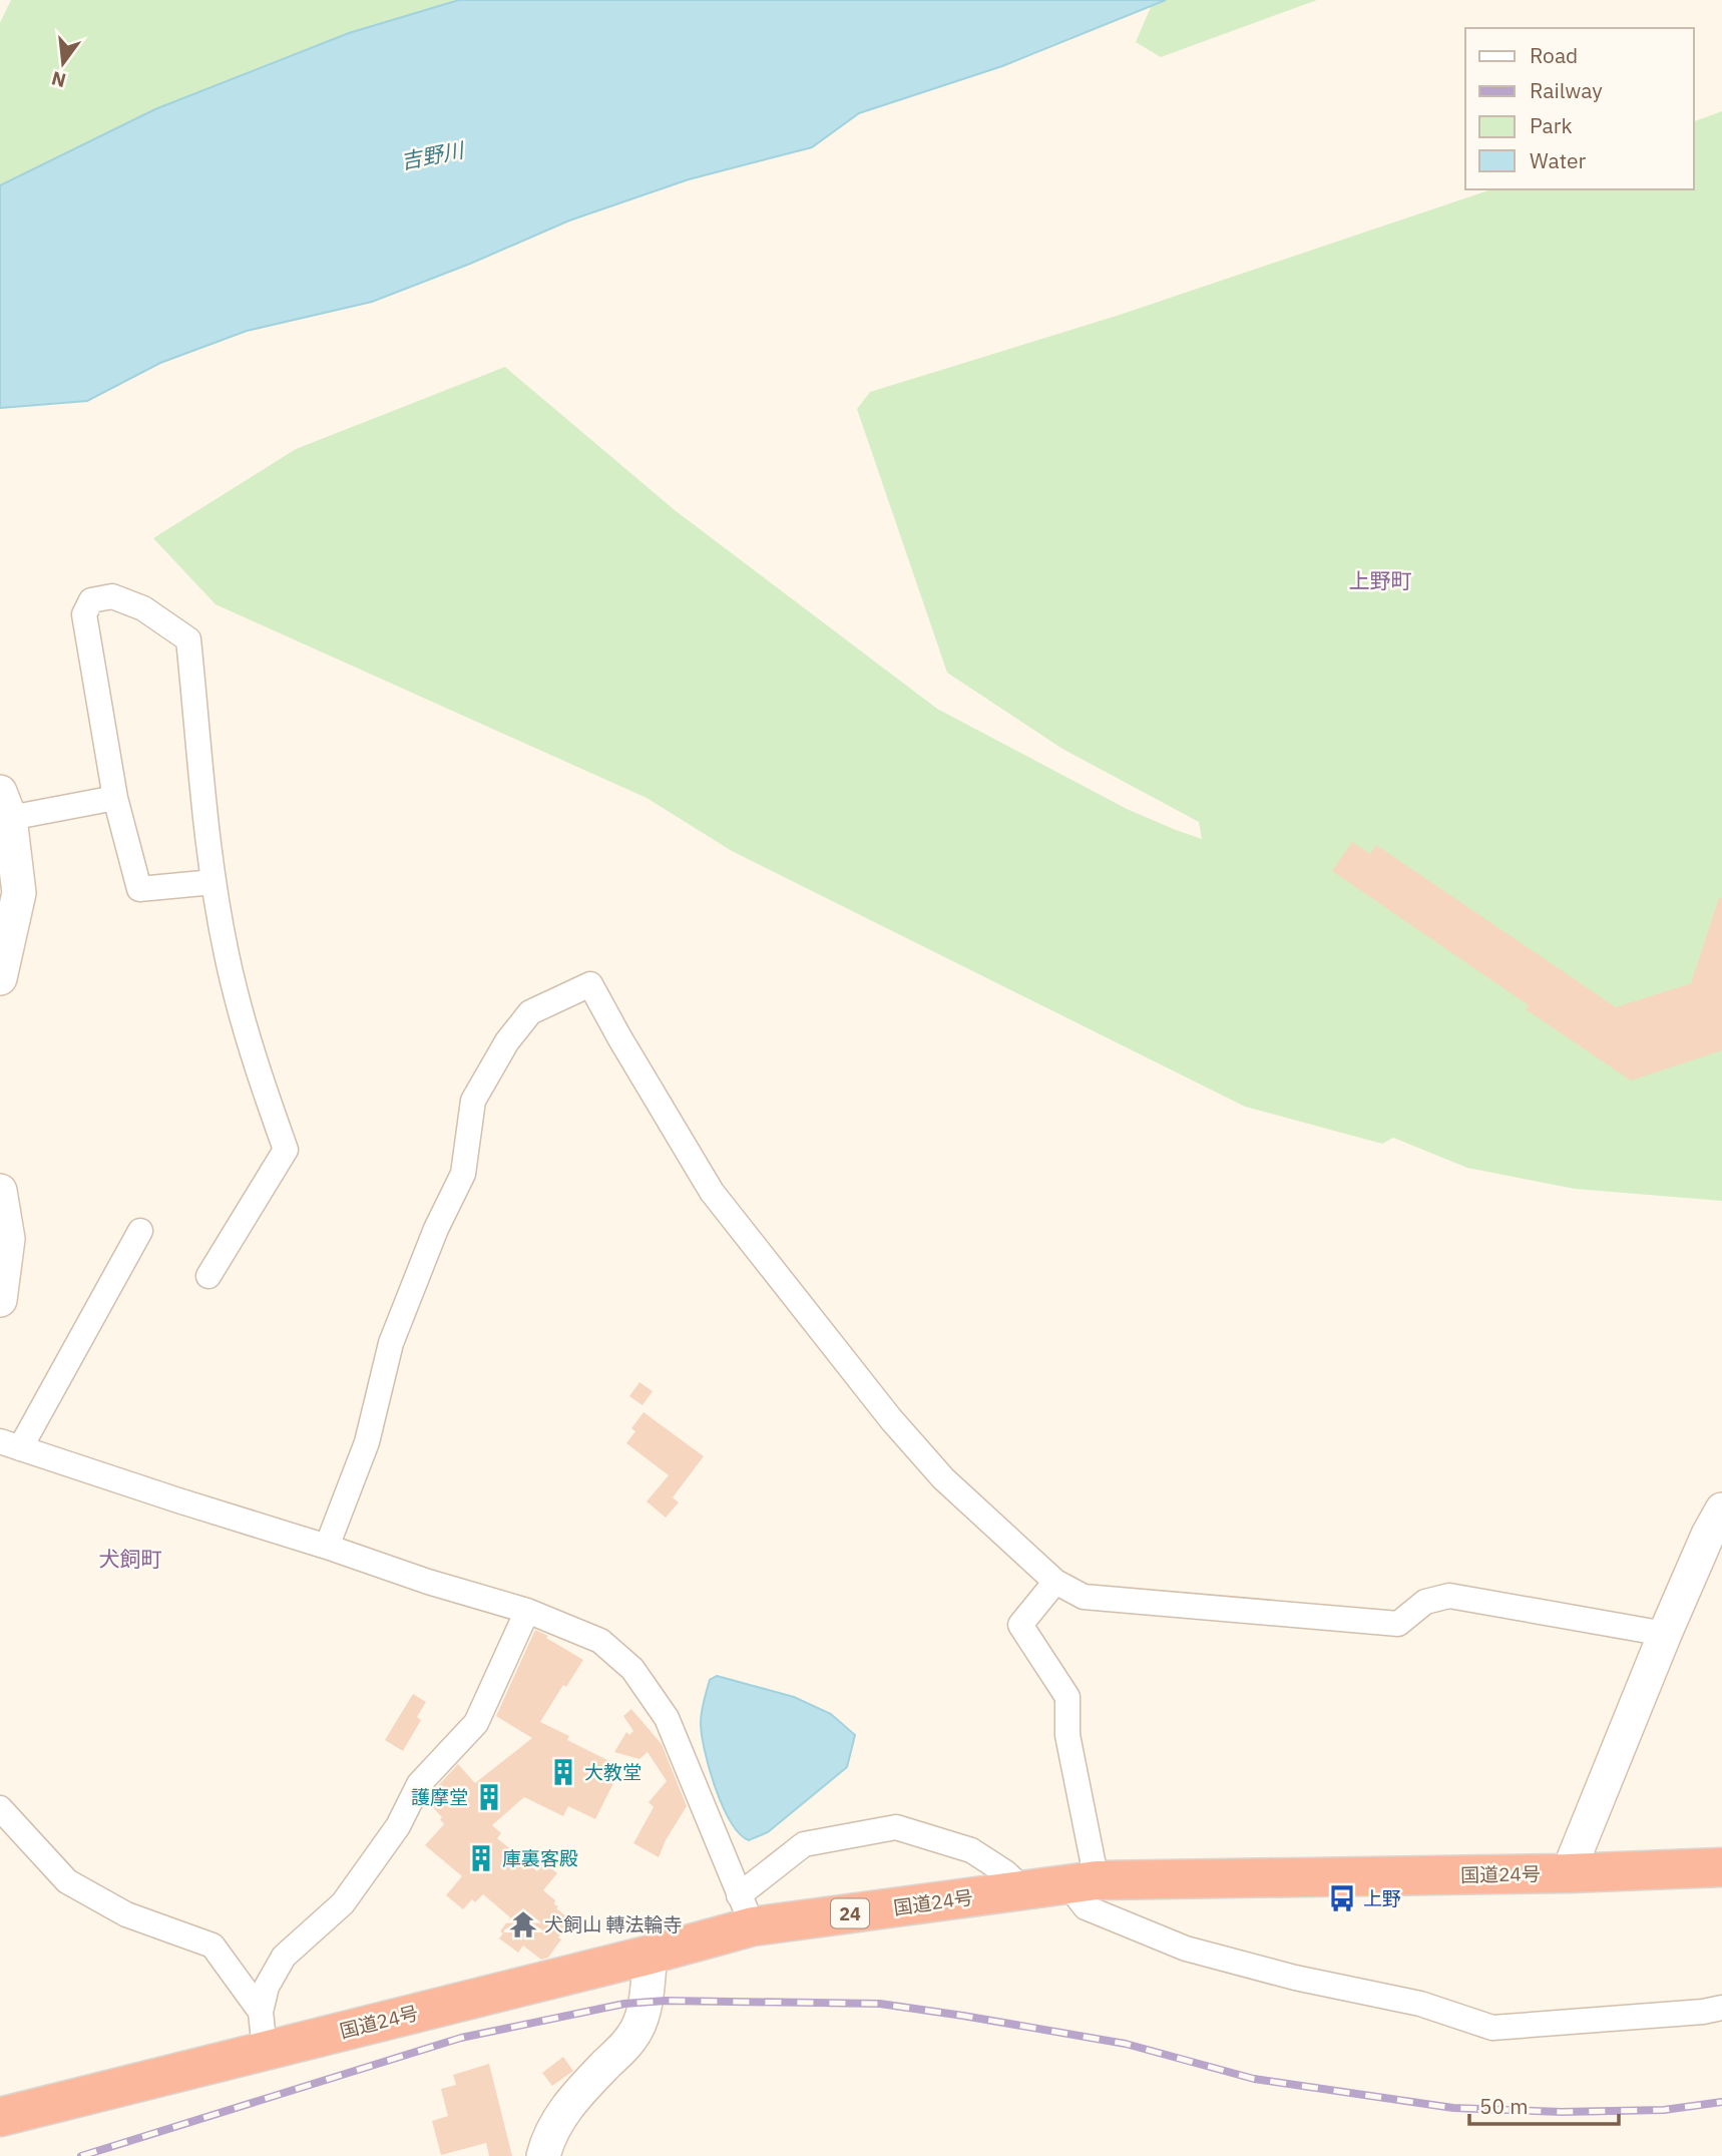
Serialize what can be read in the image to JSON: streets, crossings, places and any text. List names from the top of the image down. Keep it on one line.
{"streets":{"highway":["国道24号","24"]},"districts":["上野町","犬飼町"],"water":["吉野川"],"places":{"building":["大教堂","護摩堂","庫裏客殿"],"bus stop":["上野"],"temple":["犬飼山 轉法輪寺"]},"legend":["Road","Railway","Park","Water"],"scale_bar":"50 m","north":"bottom"}
